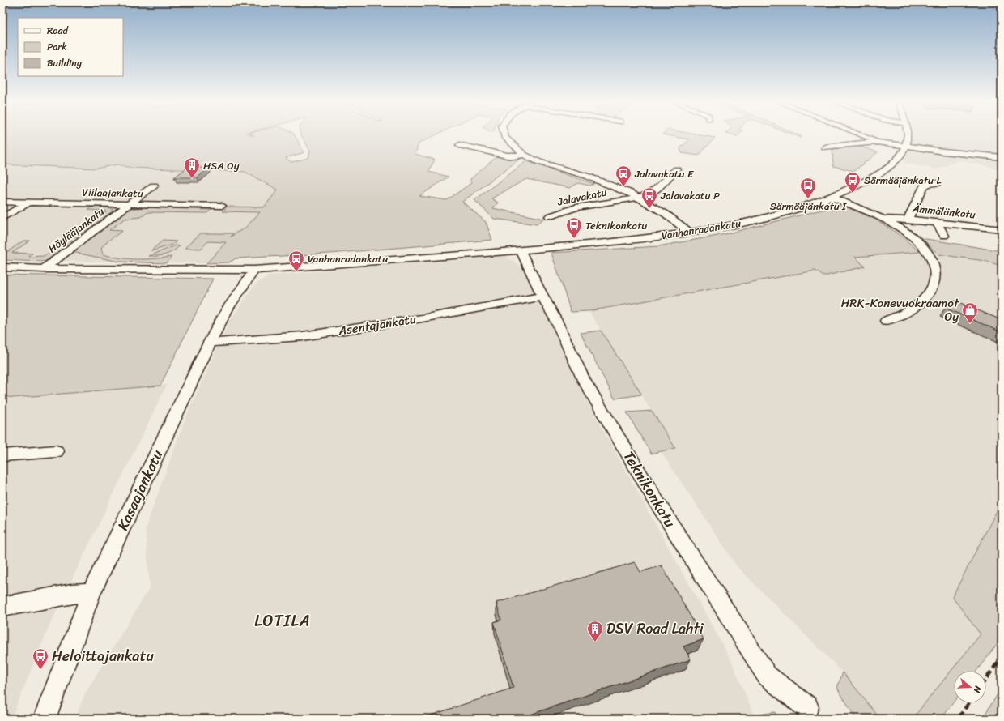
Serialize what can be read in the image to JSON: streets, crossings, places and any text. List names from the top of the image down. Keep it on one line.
{"streets":{"street":["Viilaajankatu","Jalavakatu","Ämmälänkatu","Vanhanradankatu","Höylääjankatu","Asentajankatu","Teknikonkatu","Kasaajankatu"]},"crossings":[["Viilaajankatu","Höylääjankatu"],["Vanhanradankatu","Höylääjankatu"],["Vanhanradankatu","Teknikonkatu"],["Vanhanradankatu","Kasaajankatu"],["Asentajankatu","Teknikonkatu"],["Asentajankatu","Kasaajankatu"]],"districts":["LOTILA"],"places":{"building":["HSA Oy","DSV Road Lahti"],"bus stop":["Jalavakatu E","Särmääjänkatu L","Särmääjänkatu I","Jalavakatu P","Teknikonkatu","Vanhanradankatu","Heloittajankatu"],"shop":["HRK-Konevuokraamot Oy"]},"legend":["Road","Park","Building"],"north":"right"}
